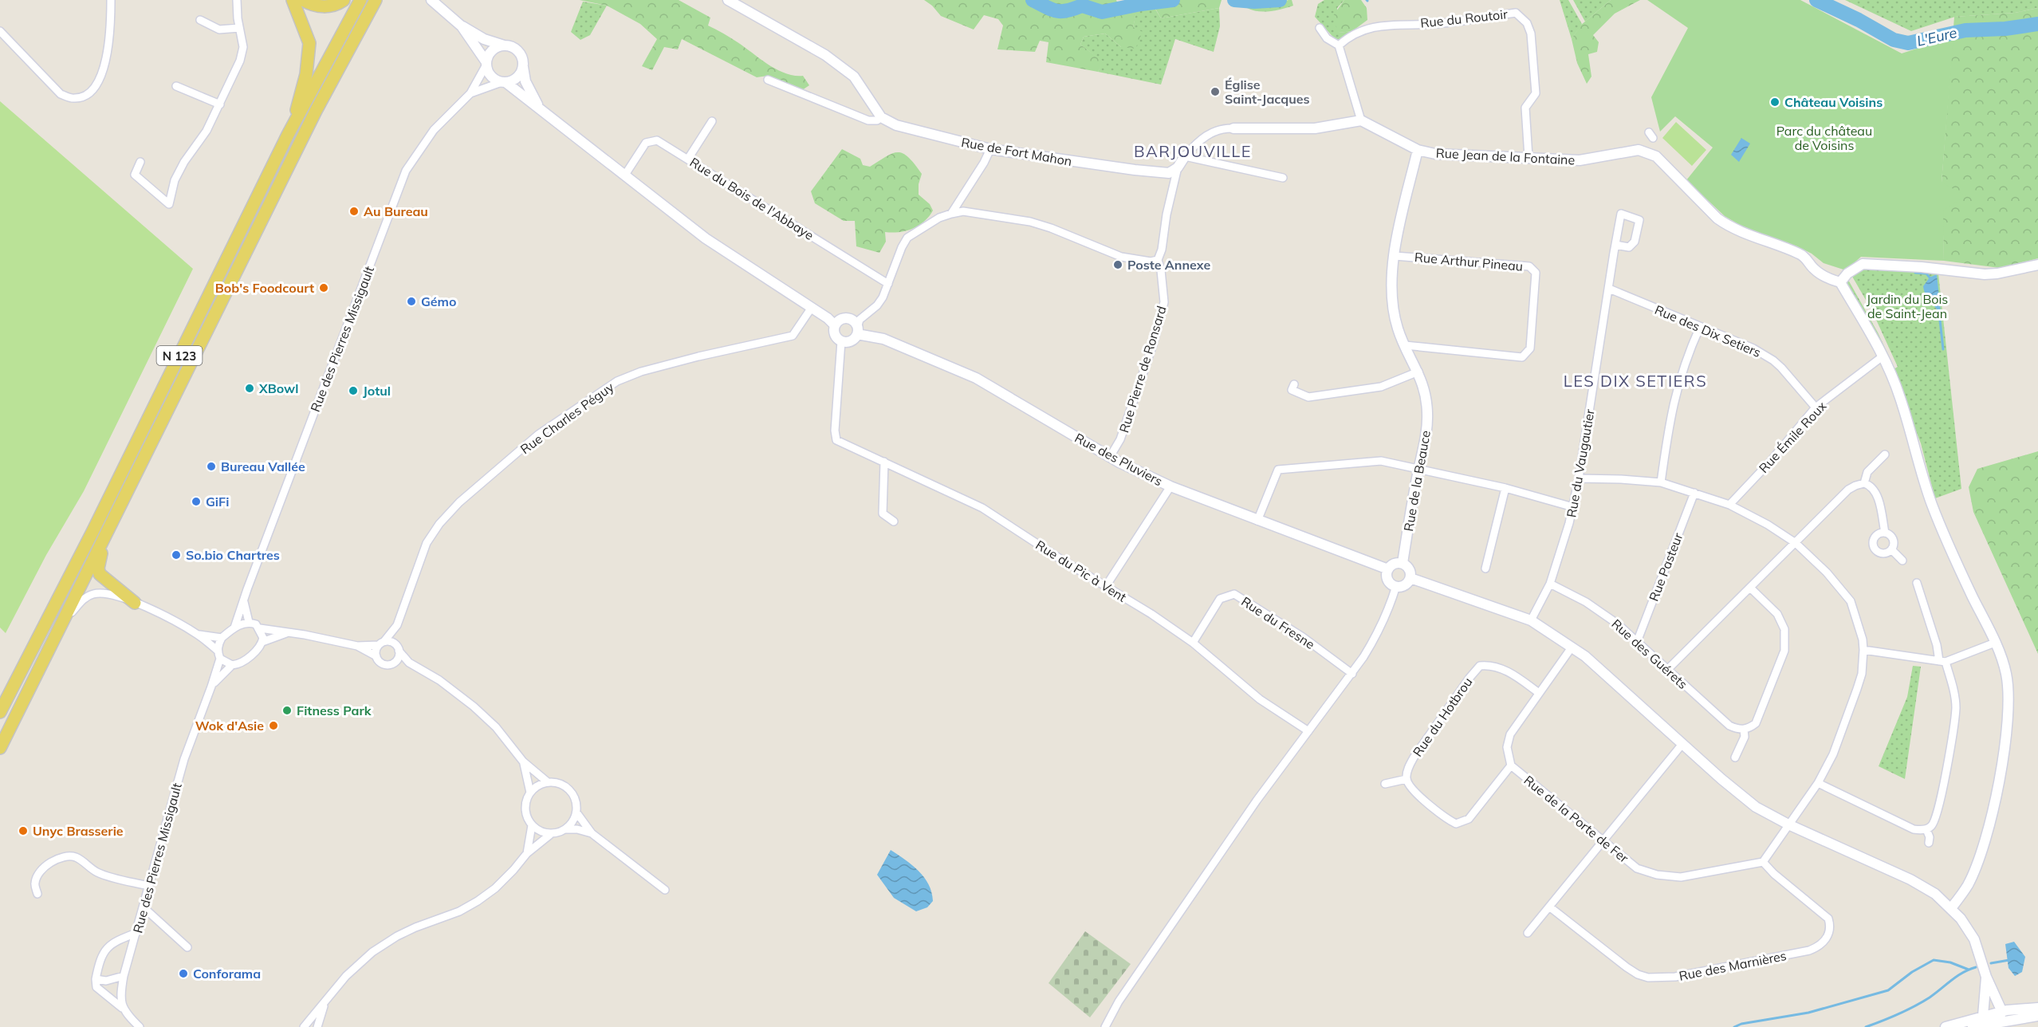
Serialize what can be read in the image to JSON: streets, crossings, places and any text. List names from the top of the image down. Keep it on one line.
{"streets":{"main road":["N 123"],"street":["Rue du Routoir","Rue de Fort Mahon","Rue Jean de la Fontaine","Rue du Bois de l'Abbaye","Rue Arthur Pineau","Rue des Dix Setiers","Rue des Pierres Missigault","Rue Pierre de Ronsard","Rue Charles Péguy","Rue Émile Roux","Rue des Pluviers","Rue du Vaugautier","Rue de la Beauce","Rue Pasteur","Rue du Pic à Vent","Rue du Fresne","Rue des Guérets","Rue du Hotbrou","Rue de la Porte de Fer","Rue des Marnières"]},"crossings":[["Rue du Routoir","Rue Jean de la Fontaine"],["Rue de Fort Mahon","Rue Pierre de Ronsard"],["Rue Jean de la Fontaine","Rue de la Beauce"],["Rue Arthur Pineau","Rue de la Beauce"],["Rue des Dix Setiers","Rue Émile Roux"],["Rue des Dix Setiers","Rue du Vaugautier"],["Rue Pierre de Ronsard","Rue des Pluviers"],["Rue des Pluviers","Rue de la Beauce"],["Rue des Pluviers","Rue du Pic à Vent"],["Rue du Vaugautier","Rue des Guérets"],["Rue Pasteur","Rue des Guérets"],["Rue du Pic à Vent","Rue du Fresne"],["Rue du Hotbrou","Rue de la Porte de Fer"],["Rue de la Porte de Fer","Rue des Marnières"]],"districts":["BARJOUVILLE","LES DIX SETIERS"],"water":["L'Eure"],"parks":["Parc du château de Voisins","Jardin du Bois de Saint-Jean"],"places":["Église Saint-Jacques","Château Voisins","Au Bureau","Poste Annexe","Bob's Foodcourt","Gémo","XBowl","Jotul","Bureau Vallée","GiFi","So.bio Chartres","Fitness Park","Wok d'Asie","Unyc Brasserie","Conforama"]}
